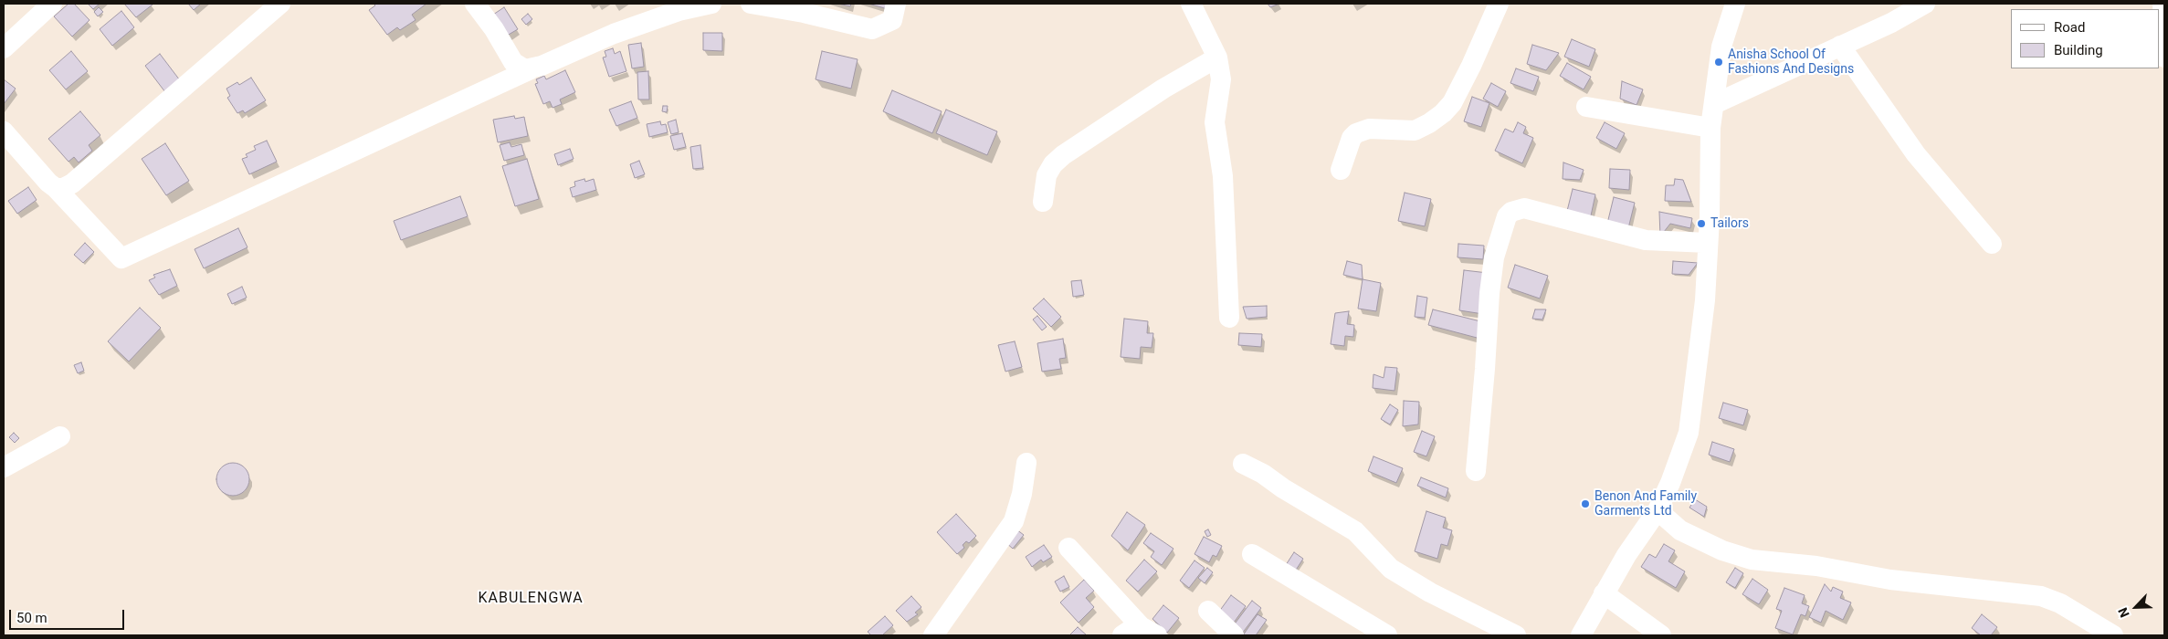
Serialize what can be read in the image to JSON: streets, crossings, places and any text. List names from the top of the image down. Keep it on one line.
{"districts":["KABULENGWA"],"places":["Anisha School Of Fashions And Designs","Tailors","Benon And Family Garments Ltd"],"legend":["Road","Building"],"scale_bar":"50 m","north":"bottom left"}
